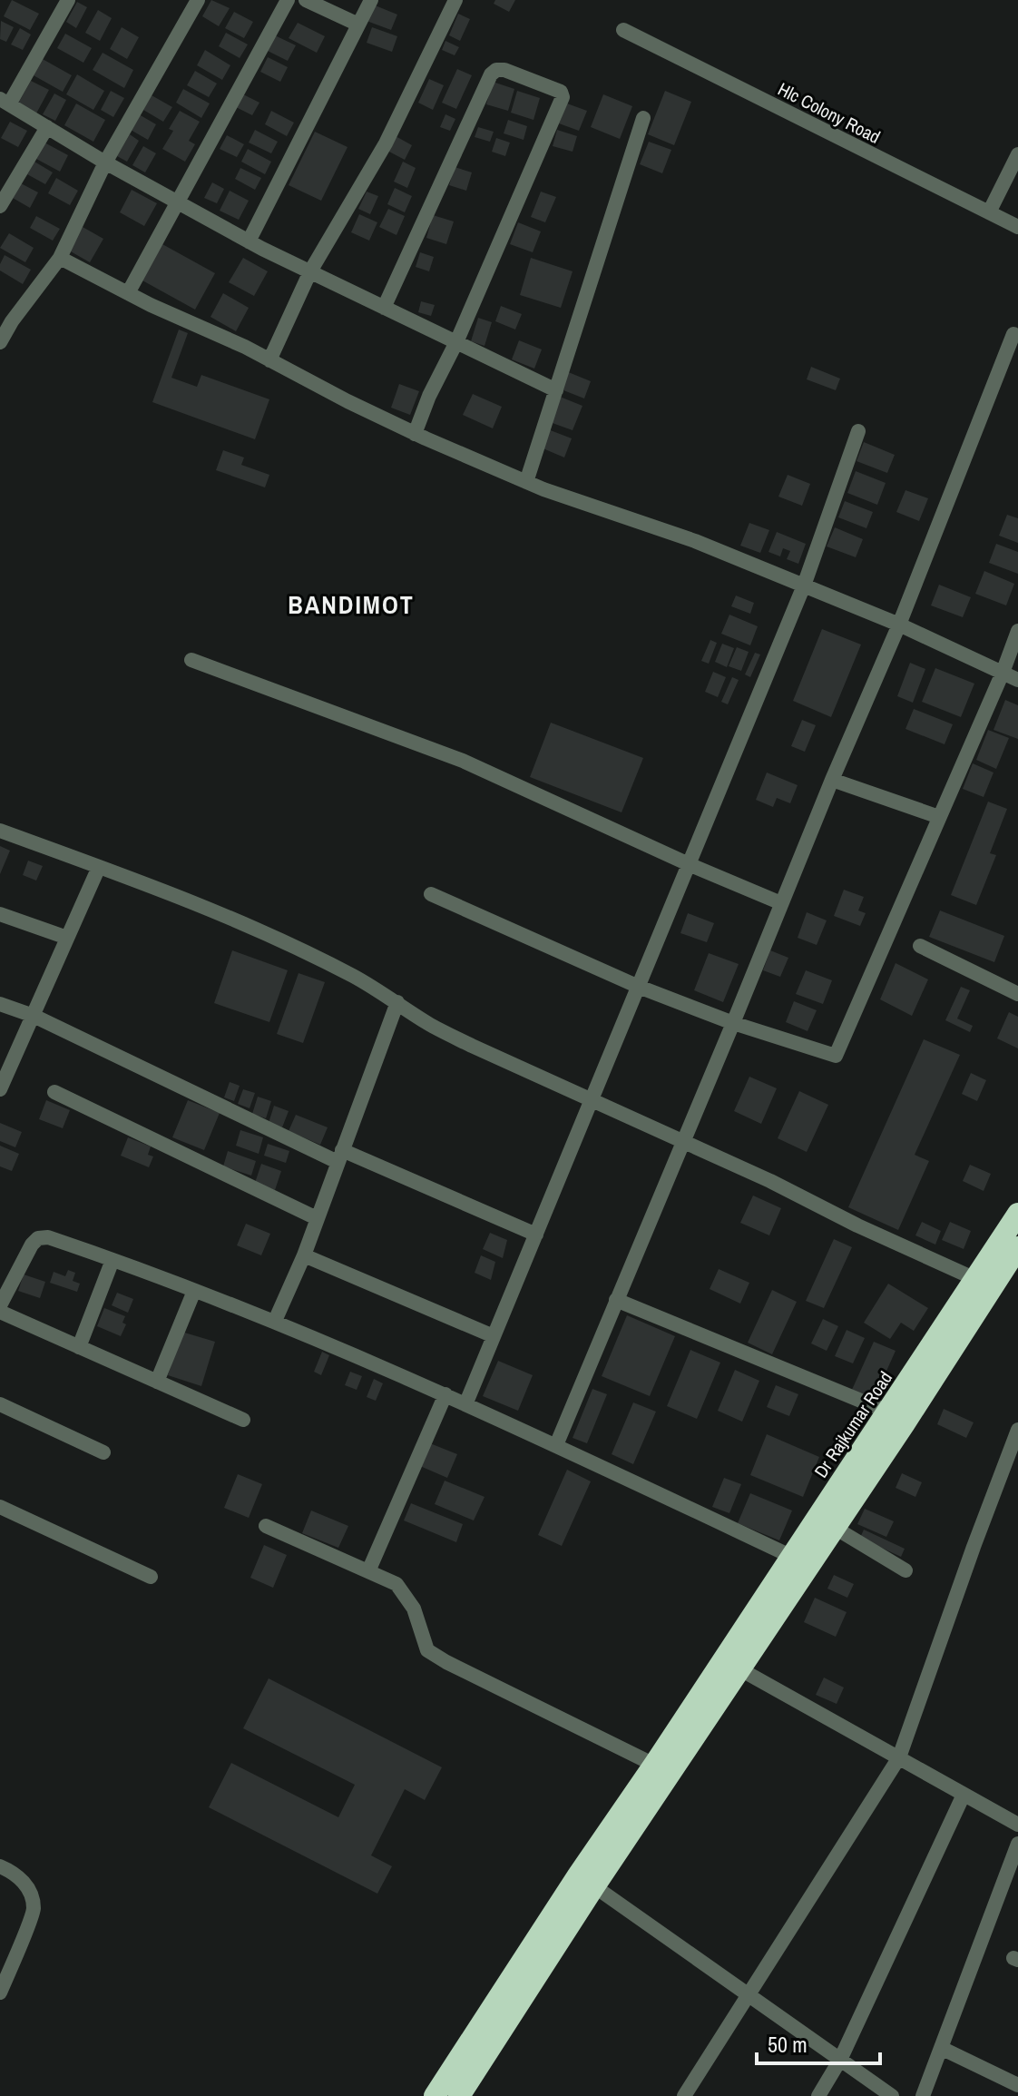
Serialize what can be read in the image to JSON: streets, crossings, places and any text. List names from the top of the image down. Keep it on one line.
{"streets":{"highway":["Dr Rajkumar Road"],"street":["Hlc Colony Road"]},"districts":["BANDIMOT"],"scale_bar":"50 m"}
